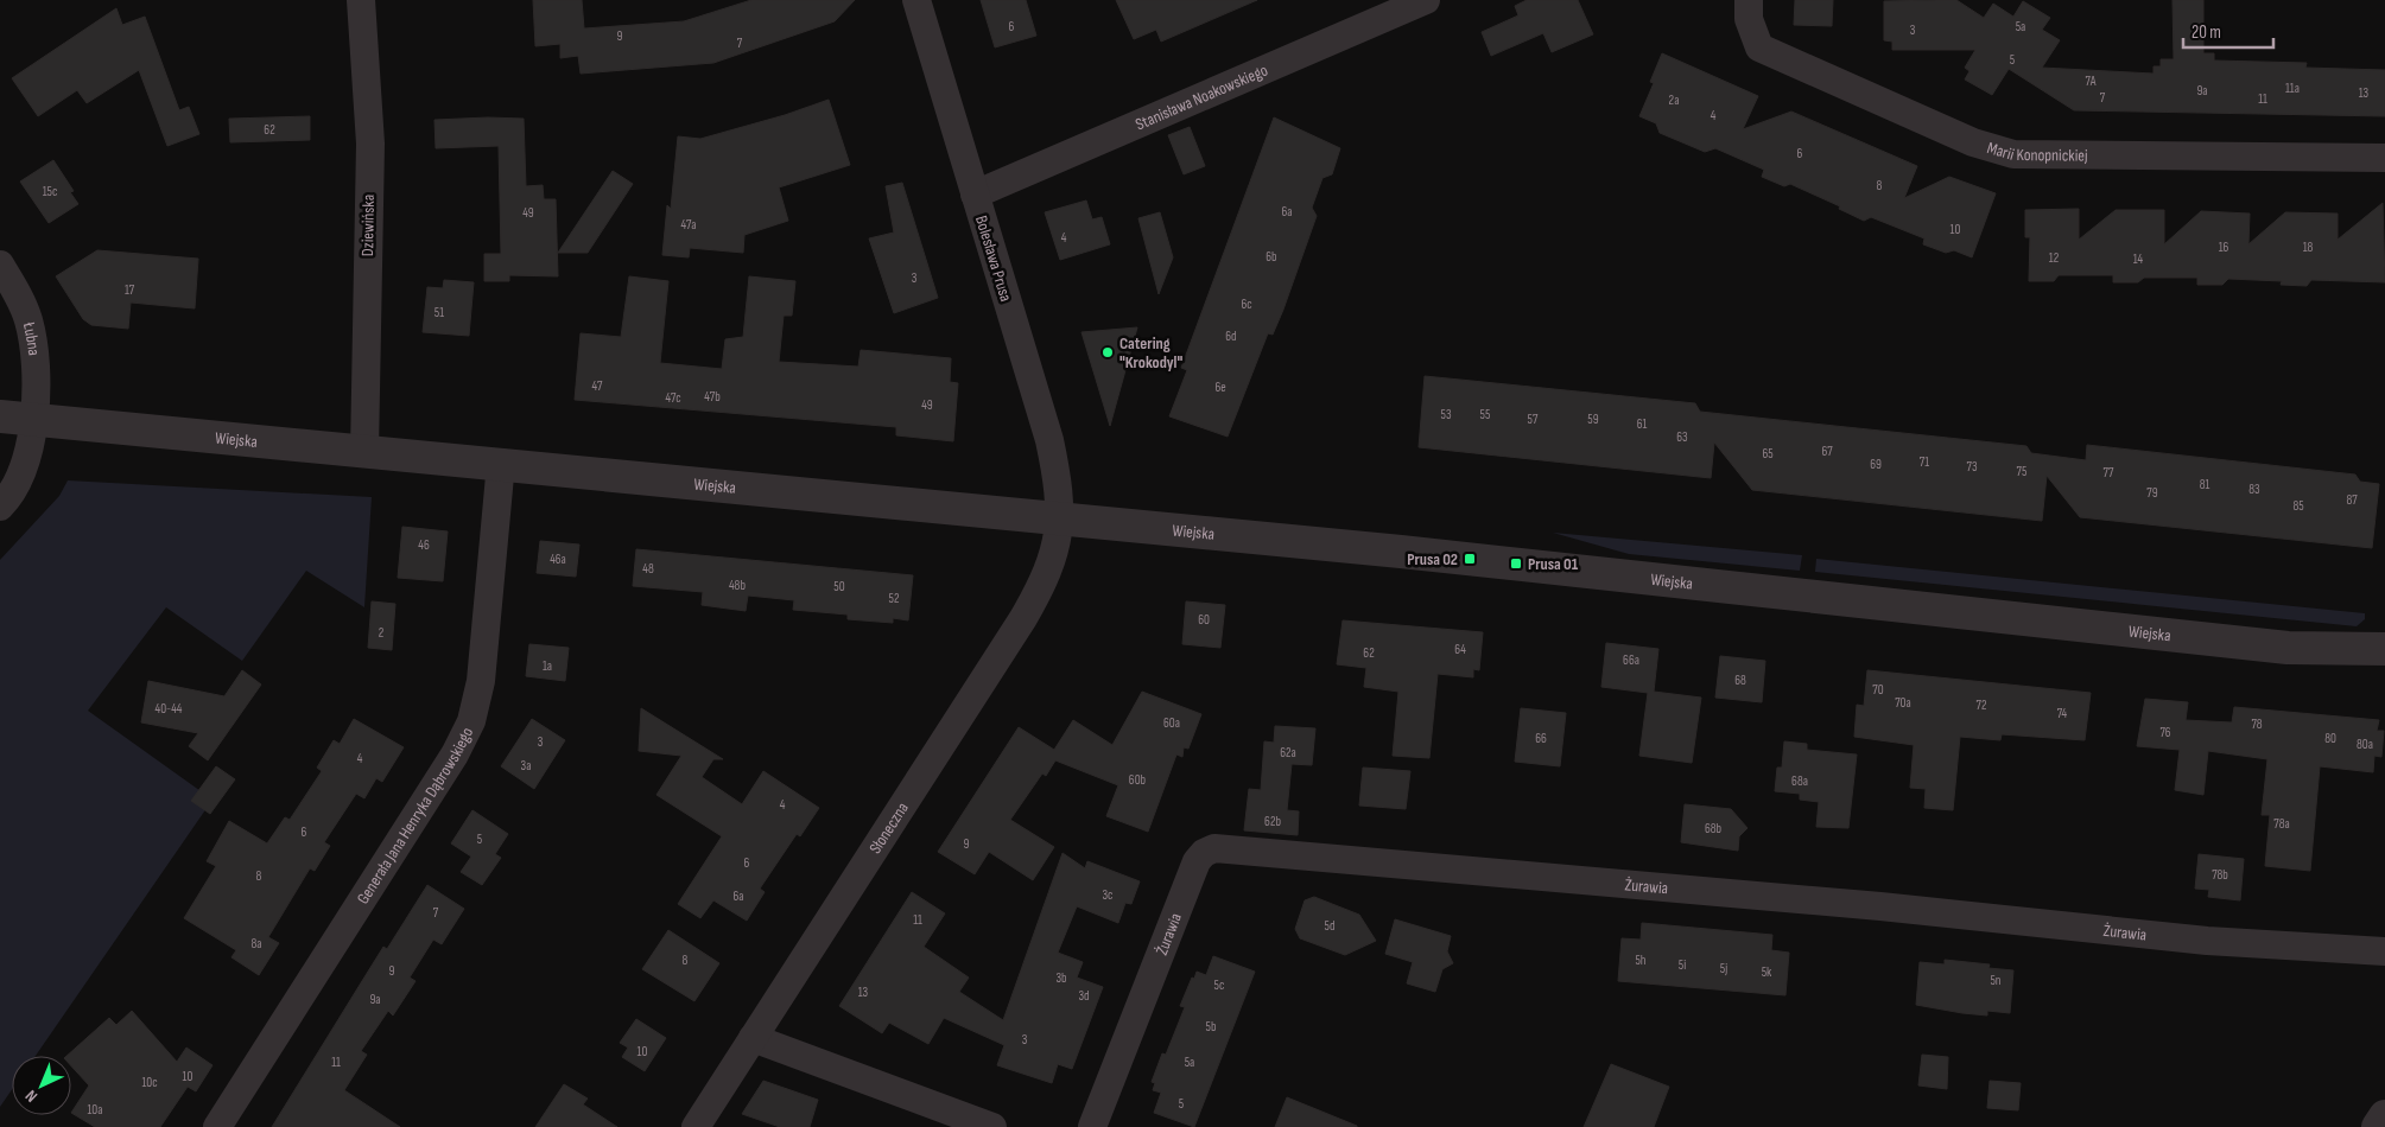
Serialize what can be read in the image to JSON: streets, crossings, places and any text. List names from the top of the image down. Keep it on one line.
{"streets":{"street":["Stanisława Noakowskiego","Marii Konopnickiej","Dziewińska","Bolesława Prusa","Łubna","Wiejska","Generała Jana Henryka Dąbrowskiego","Słoneczna","Żurawia"]},"crossings":[["Stanisława Noakowskiego","Bolesława Prusa"],["Dziewińska","Wiejska"],["Bolesława Prusa","Wiejska"],["Bolesława Prusa","Słoneczna"],["Łubna","Wiejska"],["Wiejska","Generała Jana Henryka Dąbrowskiego"],["Wiejska","Słoneczna"]],"places":{"other":["Catering \"Krokodyl\""],"transit":["Prusa 02","Prusa 01"]},"house_numbers":["6","5a","3","9","7","5","7A","11a","9a","13","7","11","2a","4","62","6","8","15c","6a","49","47a","10","4","16","18","6b","12","14","3","17","6c","51","6d","47","6e","47b","47c","49","53","55","57","59","61","63","67","65","71","69","73","75","77","81","83","79","87","85","46","46a","48","48b","50","52","60","2","64","62","66a","1a","68","70","70a","72","40-44","74","60a","78","76","66","80","3","80a","62a","4","3a","60b","68a","4","62b","78a","68b","6","5","9","6","78b","8","3c","6a","7","11","5d","8a","8","5h","5i","5j","9","5k","3b","5n","5c","13","3d","9a","5b","3","10","11","5a","10","10c","5","10a"],"scale_bar":"20 m","north":"bottom left"}
